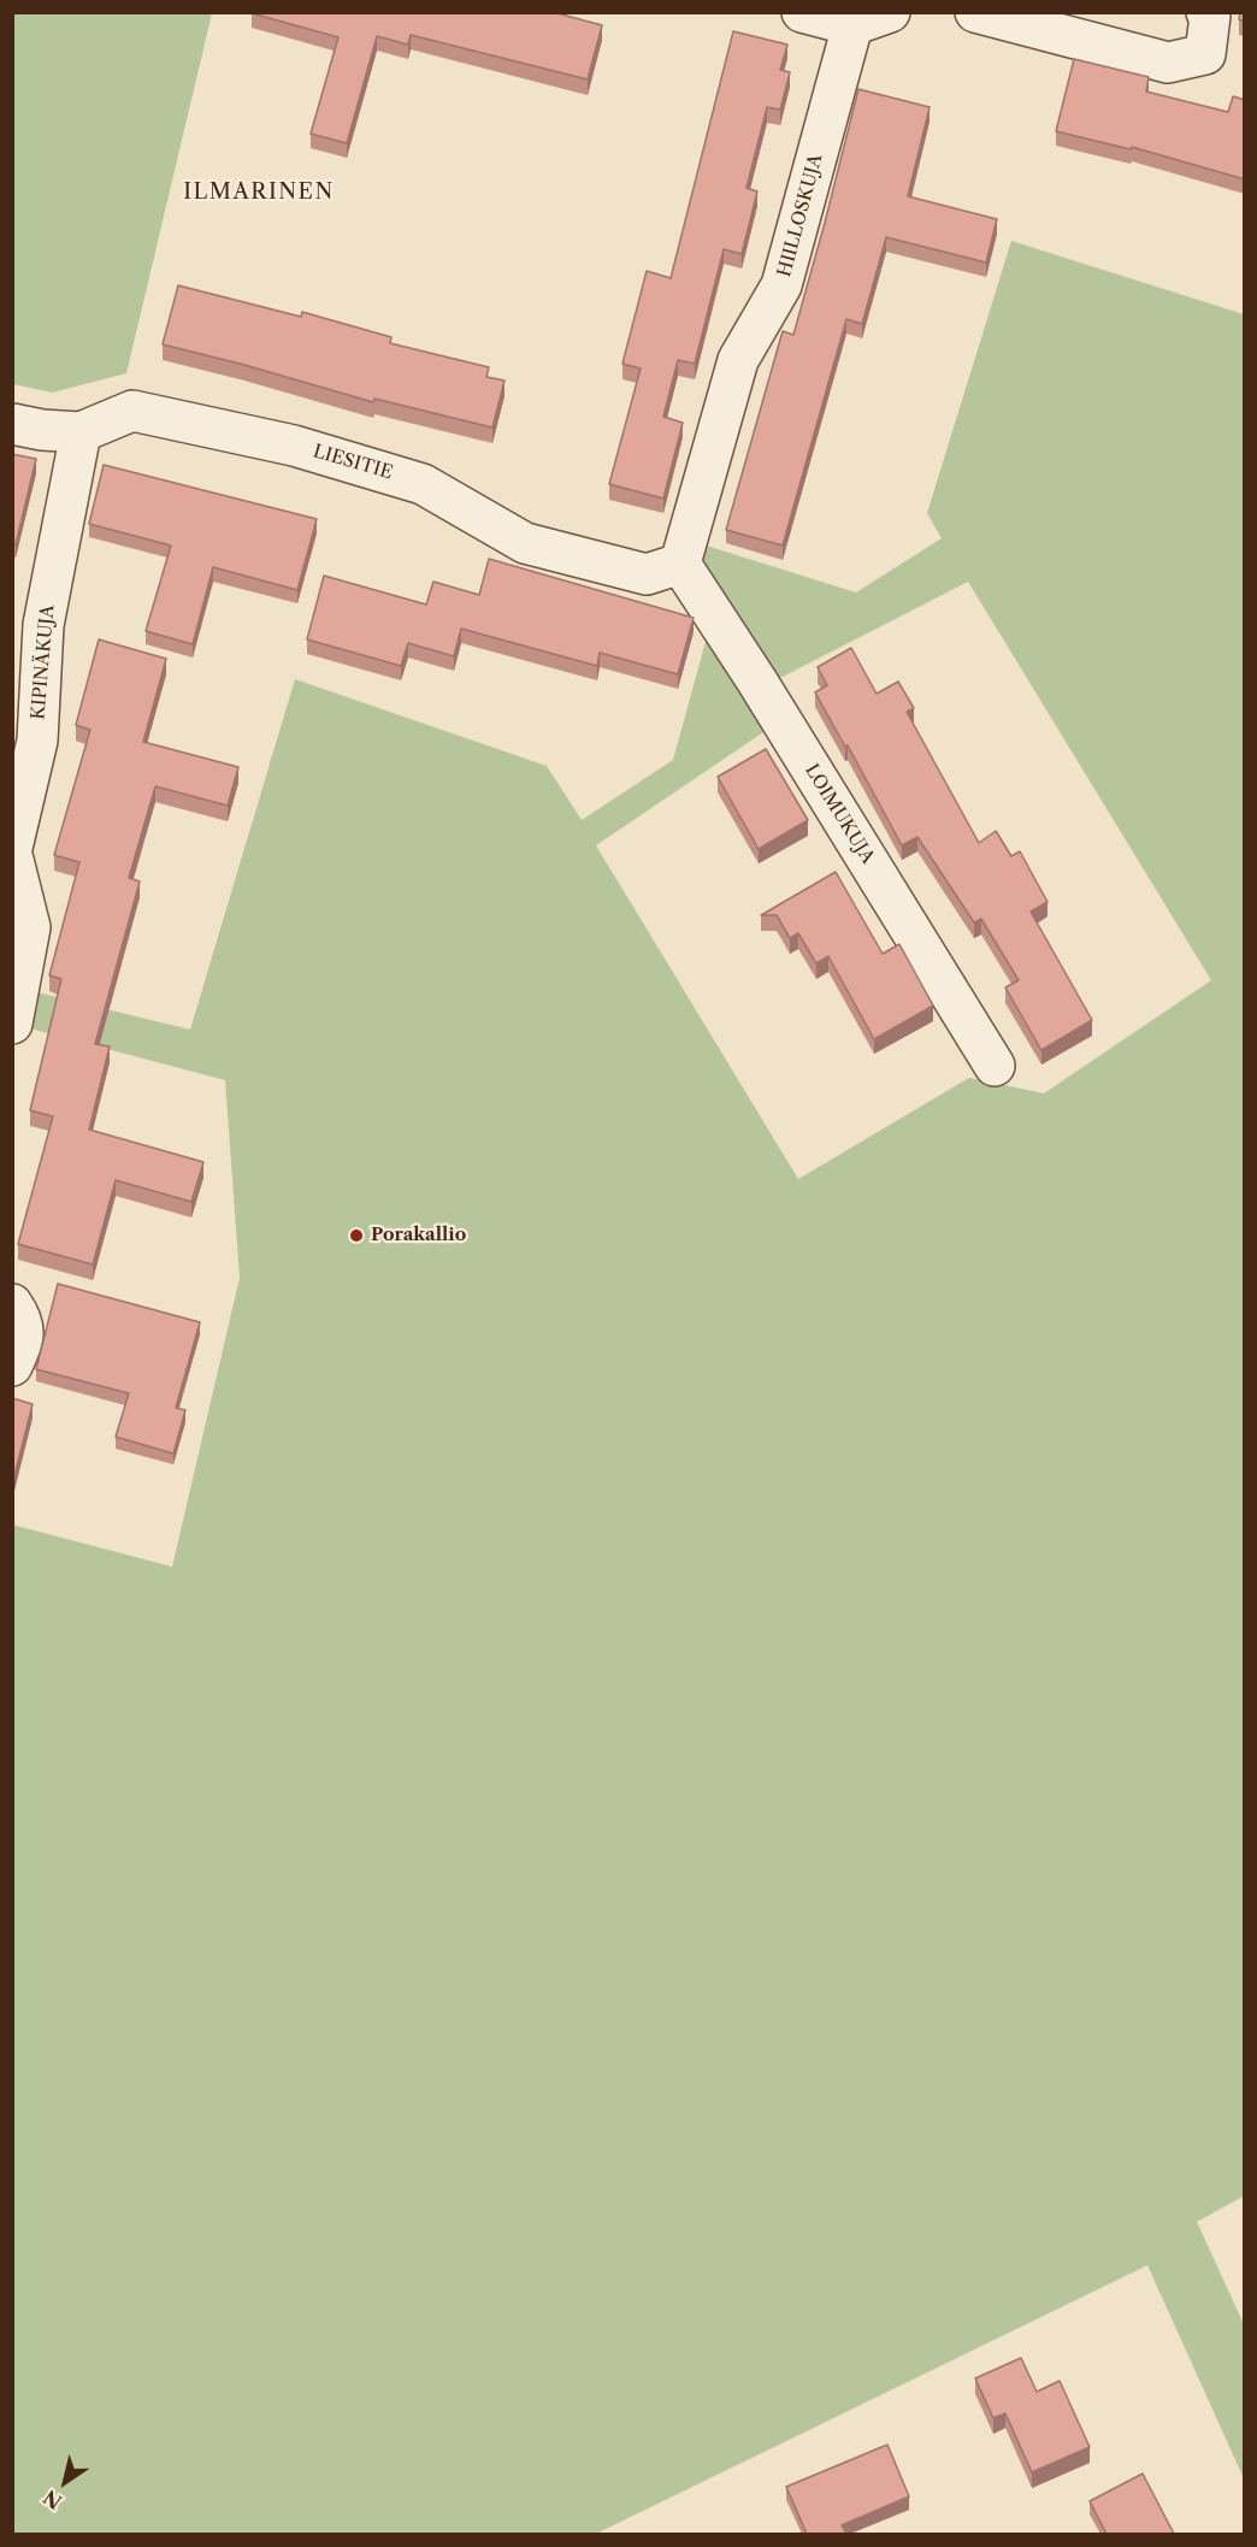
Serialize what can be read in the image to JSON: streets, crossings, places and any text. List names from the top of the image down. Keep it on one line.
{"streets":{"street":["HIILLOSKUJA","LIESITIE","KIPINÄKUJA","LOIMUKUJA"]},"crossings":[["HIILLOSKUJA","LIESITIE"],["HIILLOSKUJA","LOIMUKUJA"],["LIESITIE","KIPINÄKUJA"],["LIESITIE","LOIMUKUJA"]],"districts":["ILMARINEN"],"places":["Porakallio"],"north":"bottom left"}
